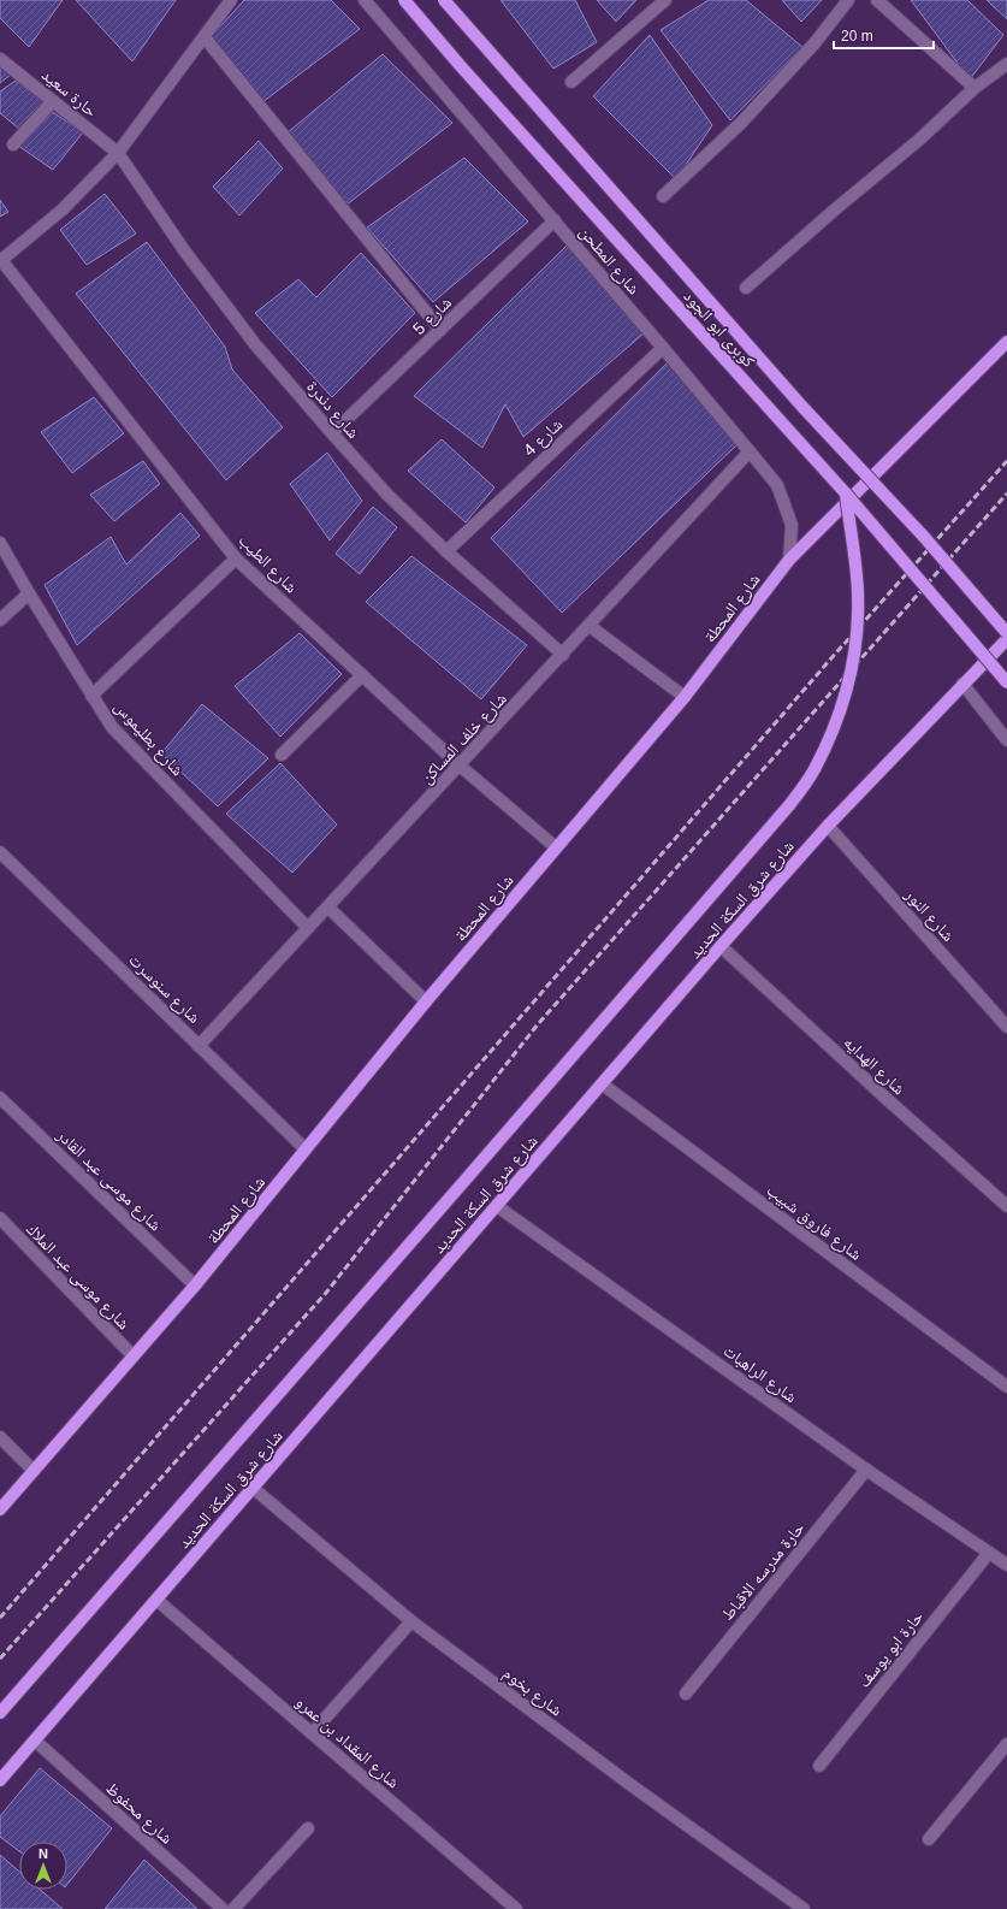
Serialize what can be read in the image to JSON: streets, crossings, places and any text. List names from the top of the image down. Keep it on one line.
{"streets":{"main road":["كوبرى ابو الجود","شارع المحطة","شارع شرق السكة الحديد"],"street":["حارة سعيد","شارع المطحن","شارع 5","شارع دندرة","شارع 4","شارع الطيب","شارع بطليموس","شارع خلف المساكن","شارع النور","شارع سنوسرت","شارع الهدايه","شارع موسى عبد القادر","شارع فاروق شبيب","شارع موسى عبد الملاك","شارع الراهبات","حارة مدرسه الاقباط","حارة ابو يوسف","شارع بخوم","شارع المقداد بن عمرو","شارع محفوظ"]},"crossings":[["حارة سعيد","شارع دندرة"],["شارع المطحن","شارع 5"],["شارع المطحن","شارع 4"],["شارع المطحن","شارع المحطة"],["شارع المطحن","شارع خلف المساكن"],["شارع 5","شارع دندرة"],["شارع دندرة","شارع 4"],["شارع دندرة","شارع خلف المساكن"],["شارع الطيب","شارع المحطة"],["شارع الطيب","شارع خلف المساكن"],["شارع المحطة","شارع سنوسرت"],["شارع المحطة","شارع موسى عبد القادر"],["شارع المحطة","شارع موسى عبد الملاك"],["شارع بطليموس","شارع خلف المساكن"],["شارع خلف المساكن","شارع سنوسرت"],["شارع شرق السكة الحديد","شارع النور"],["شارع شرق السكة الحديد","شارع الهدايه"],["شارع شرق السكة الحديد","شارع فاروق شبيب"],["شارع شرق السكة الحديد","شارع الراهبات"],["شارع شرق السكة الحديد","شارع بخوم"],["شارع شرق السكة الحديد","شارع المقداد بن عمرو"],["شارع شرق السكة الحديد","شارع محفوظ"],["شارع الراهبات","حارة مدرسه الاقباط"],["شارع الراهبات","حارة ابو يوسف"]],"scale_bar":"20 m","north":"top"}
